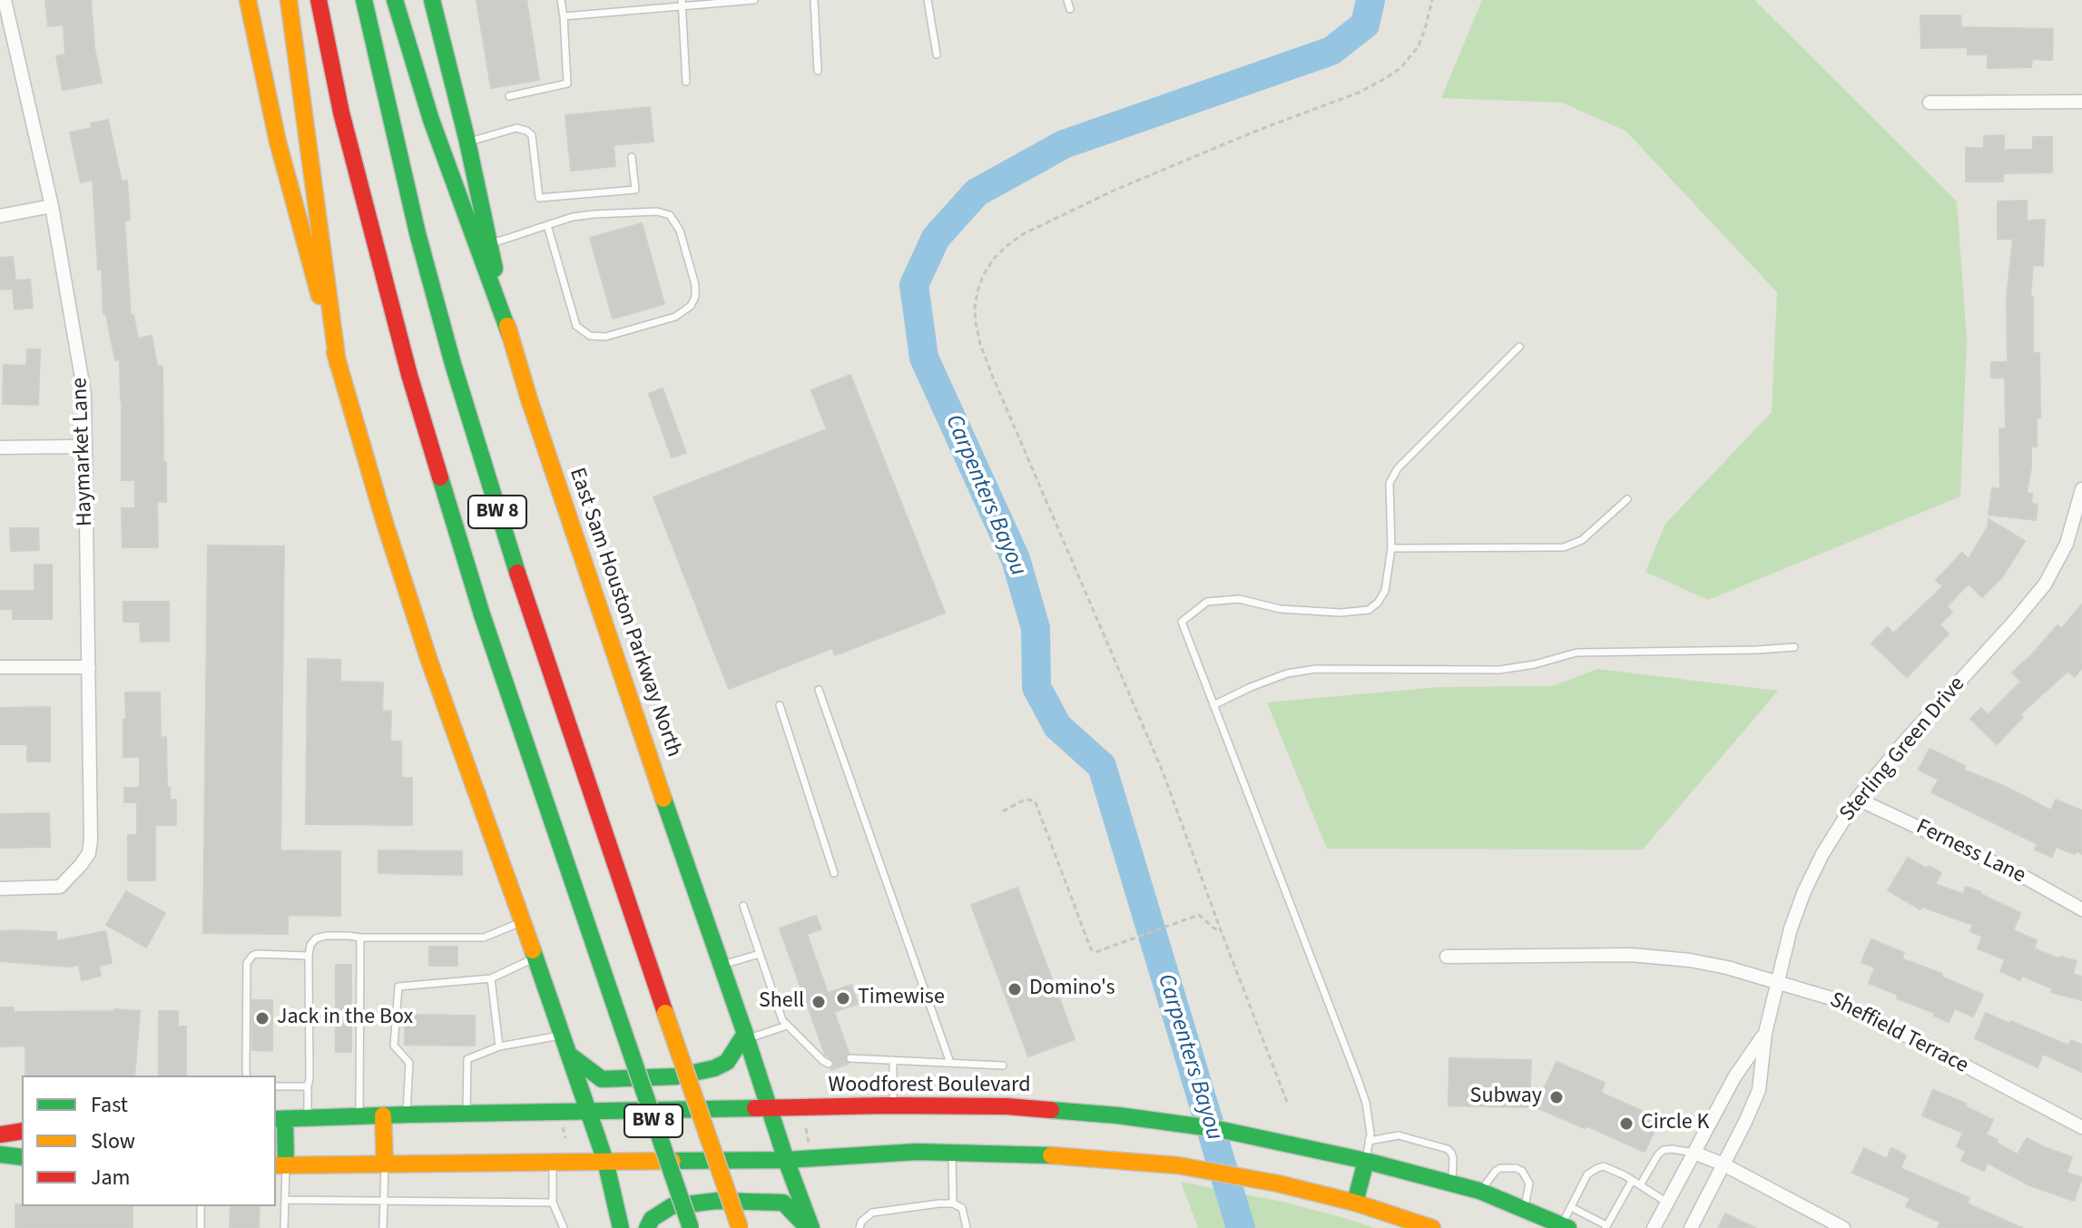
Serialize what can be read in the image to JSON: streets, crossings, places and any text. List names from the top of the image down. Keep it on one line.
{"streets":{"main road":["BW 8","East Sam Houston Parkway North","Woodforest Boulevard"],"street":["Haymarket Lane","Sterling Green Drive","Ferness Lane","Sheffield Terrace"]},"crossings":[["BW 8","Woodforest Boulevard"],["East Sam Houston Parkway North","Woodforest Boulevard"],["Sterling Green Drive","Ferness Lane"],["Sterling Green Drive","Sheffield Terrace"]],"water":["Carpenters Bayou"],"places":["Domino's","Timewise","Shell","Jack in the Box","Subway","Circle K"],"legend":["Fast","Slow","Jam"]}
